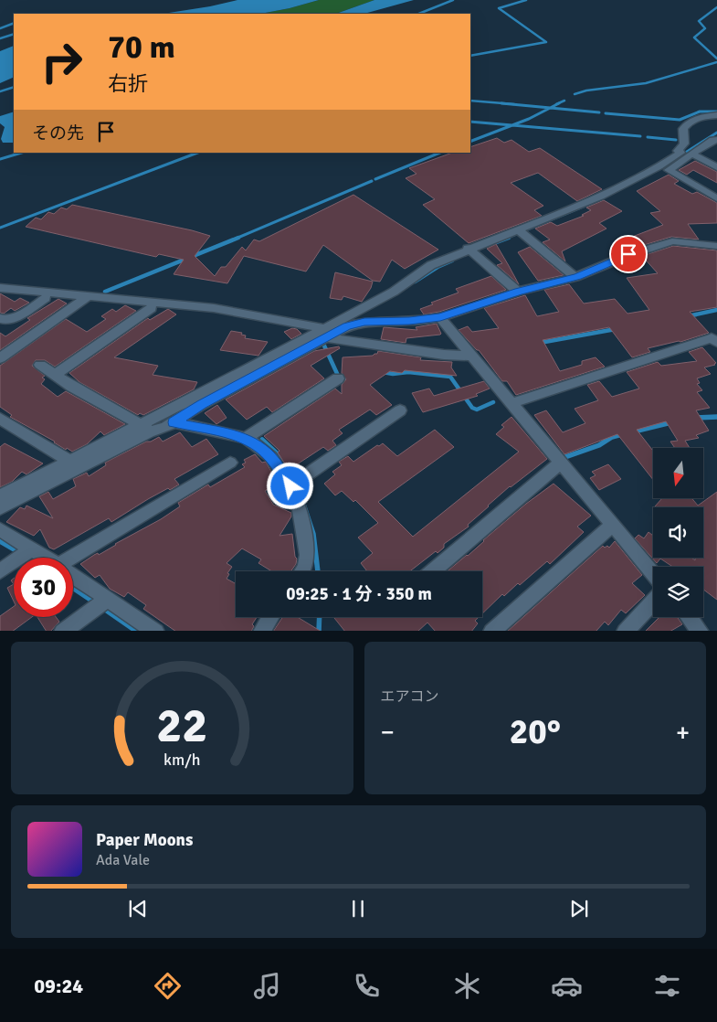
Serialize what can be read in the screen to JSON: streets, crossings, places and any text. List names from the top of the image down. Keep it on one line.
{"north":"bottom","page":{"turn":["70 m","右折"],"then":"その先","limit":"30","trip":"09:25 · 1 分 · 350 m","tile":"エアコン","heat":["−","20°","+"],"song":["Paper Moons","Ada Vale"],"tabs":"09:24","gauge":["22","km/h"]}}
